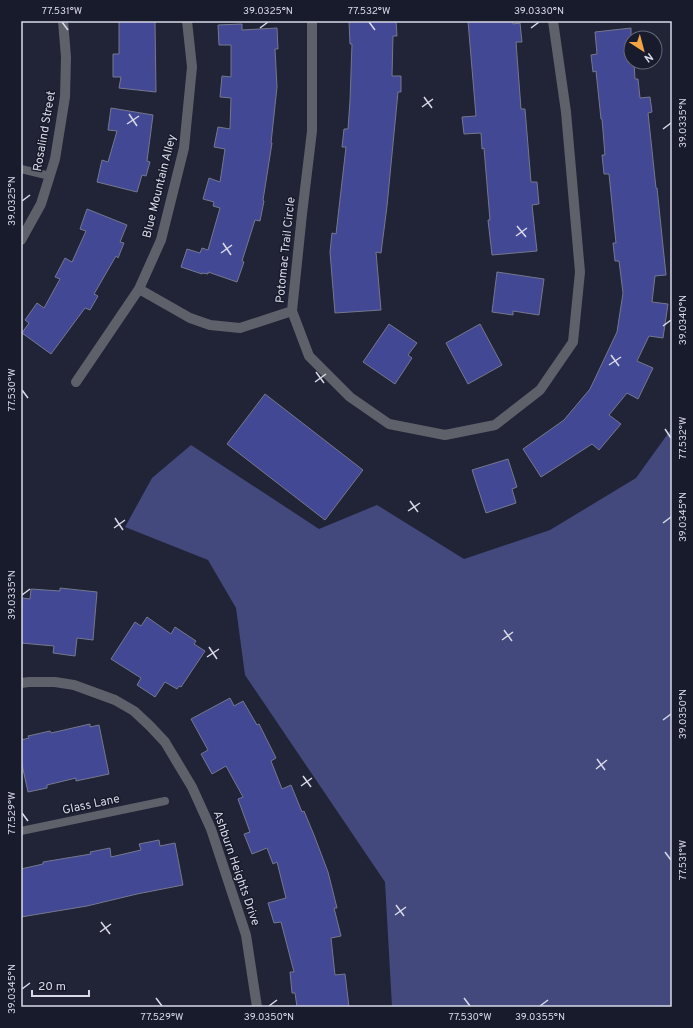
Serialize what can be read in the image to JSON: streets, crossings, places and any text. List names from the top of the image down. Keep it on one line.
{"streets":{"street":["Rosalind Street","Blue Mountain Alley","Potomac Trail Circle","Ashburn Heights Drive"],"lane":["Glass Lane"]},"scale_bar":"20 m","north":"bottom right","coordinates":["77.531°W","39.0325°N","77.532°W","39.0330°N","39.0335°N","39.0340°N","77.530°W","39.0345°N","39.0350°N","77.529°W","39.0355°N"]}
